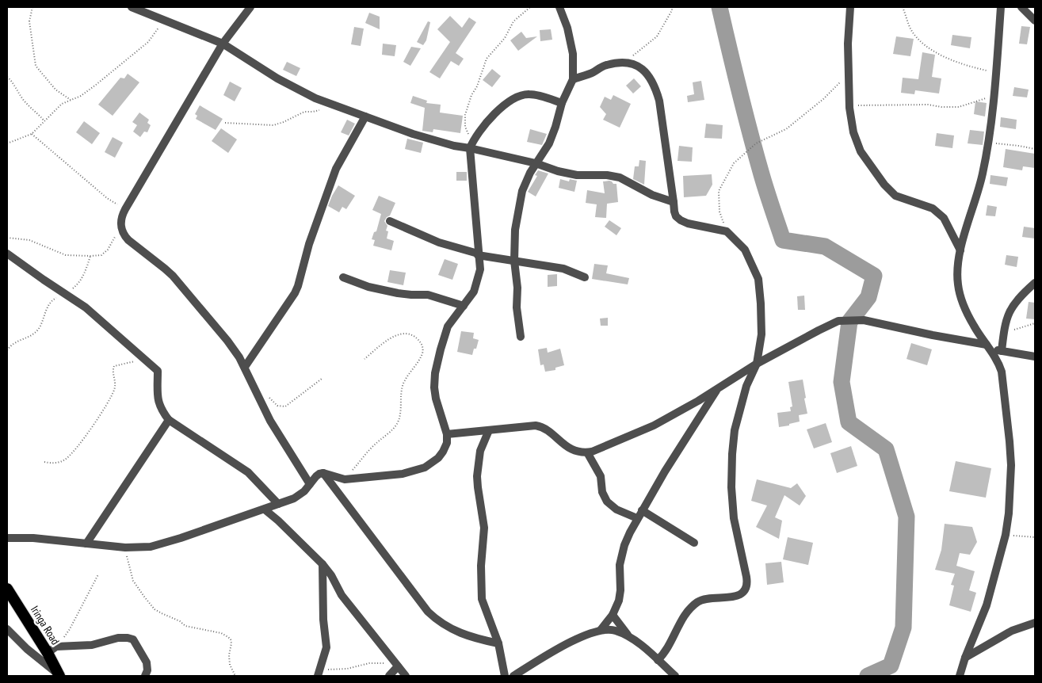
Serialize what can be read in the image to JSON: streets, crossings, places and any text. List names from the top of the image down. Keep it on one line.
{"streets":{"highway":["Iringa Road"]}}
